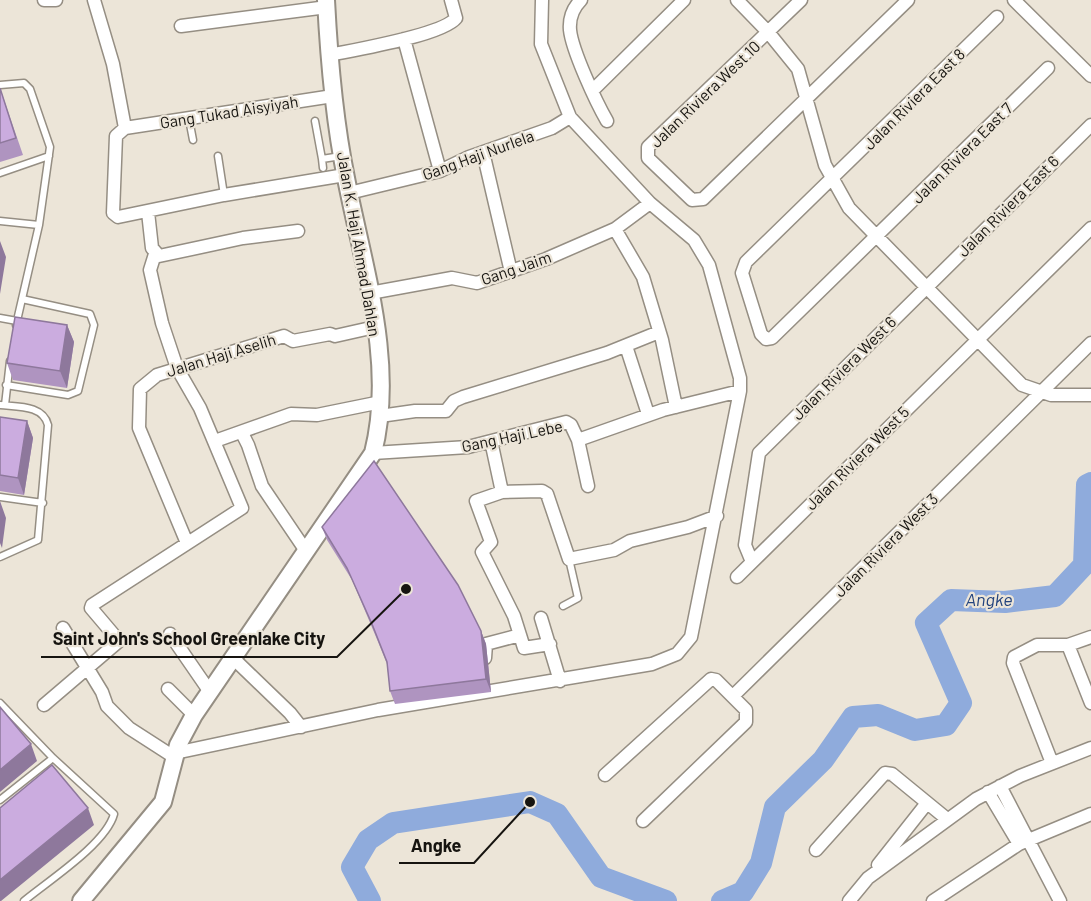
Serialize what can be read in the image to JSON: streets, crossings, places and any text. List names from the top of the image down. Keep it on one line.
{"streets":{"main road":["Jalan K. Haji Ahmad Dahlan"],"street":["Jalan Riviera West 10","Jalan Riviera East 8","Gang Tukad Aisyiyah","Jalan Riviera East 7","Gang Haji Nurlela","Jalan Riviera East 6","Gang Jaim","Jalan Haji Aselih","Jalan Riviera West 6","Gang Haji Lebe","Jalan Riviera West 5","Jalan Riviera West 3"]},"crossings":[["Jalan Riviera East 8","Jalan Riviera East 7"],["Gang Tukad Aisyiyah","Jalan K. Haji Ahmad Dahlan"],["Gang Haji Nurlela","Jalan K. Haji Ahmad Dahlan"],["Jalan Riviera East 6","Jalan Riviera West 6"],["Jalan K. Haji Ahmad Dahlan","Gang Jaim"],["Jalan K. Haji Ahmad Dahlan","Jalan Haji Aselih"],["Jalan K. Haji Ahmad Dahlan","Gang Haji Lebe"],["Jalan Riviera West 6","Jalan Riviera West 5"]],"water":["Angke"],"places":["Saint John's School Greenlake City","Angke"]}
